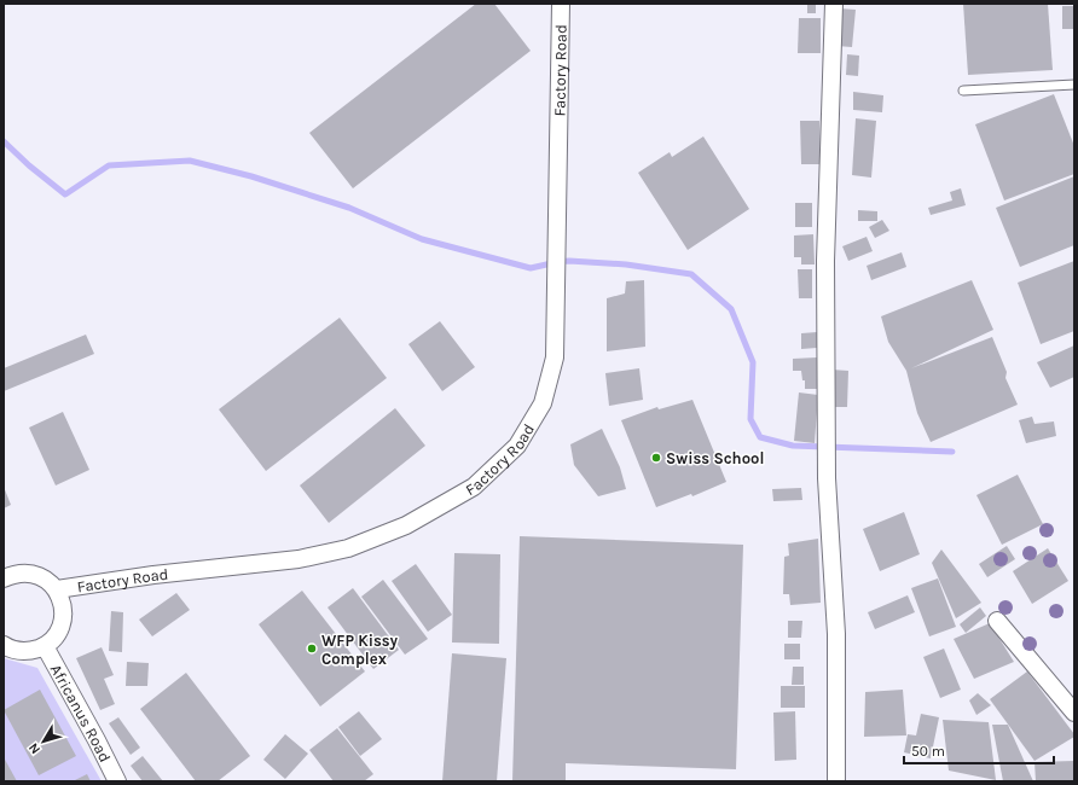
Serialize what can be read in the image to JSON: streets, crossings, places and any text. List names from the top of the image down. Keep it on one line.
{"streets":{"street":["Factory Road","Africanus Road"]},"places":["Swiss School","WFP Kissy Complex"],"scale_bar":"50 m","north":"bottom left"}
